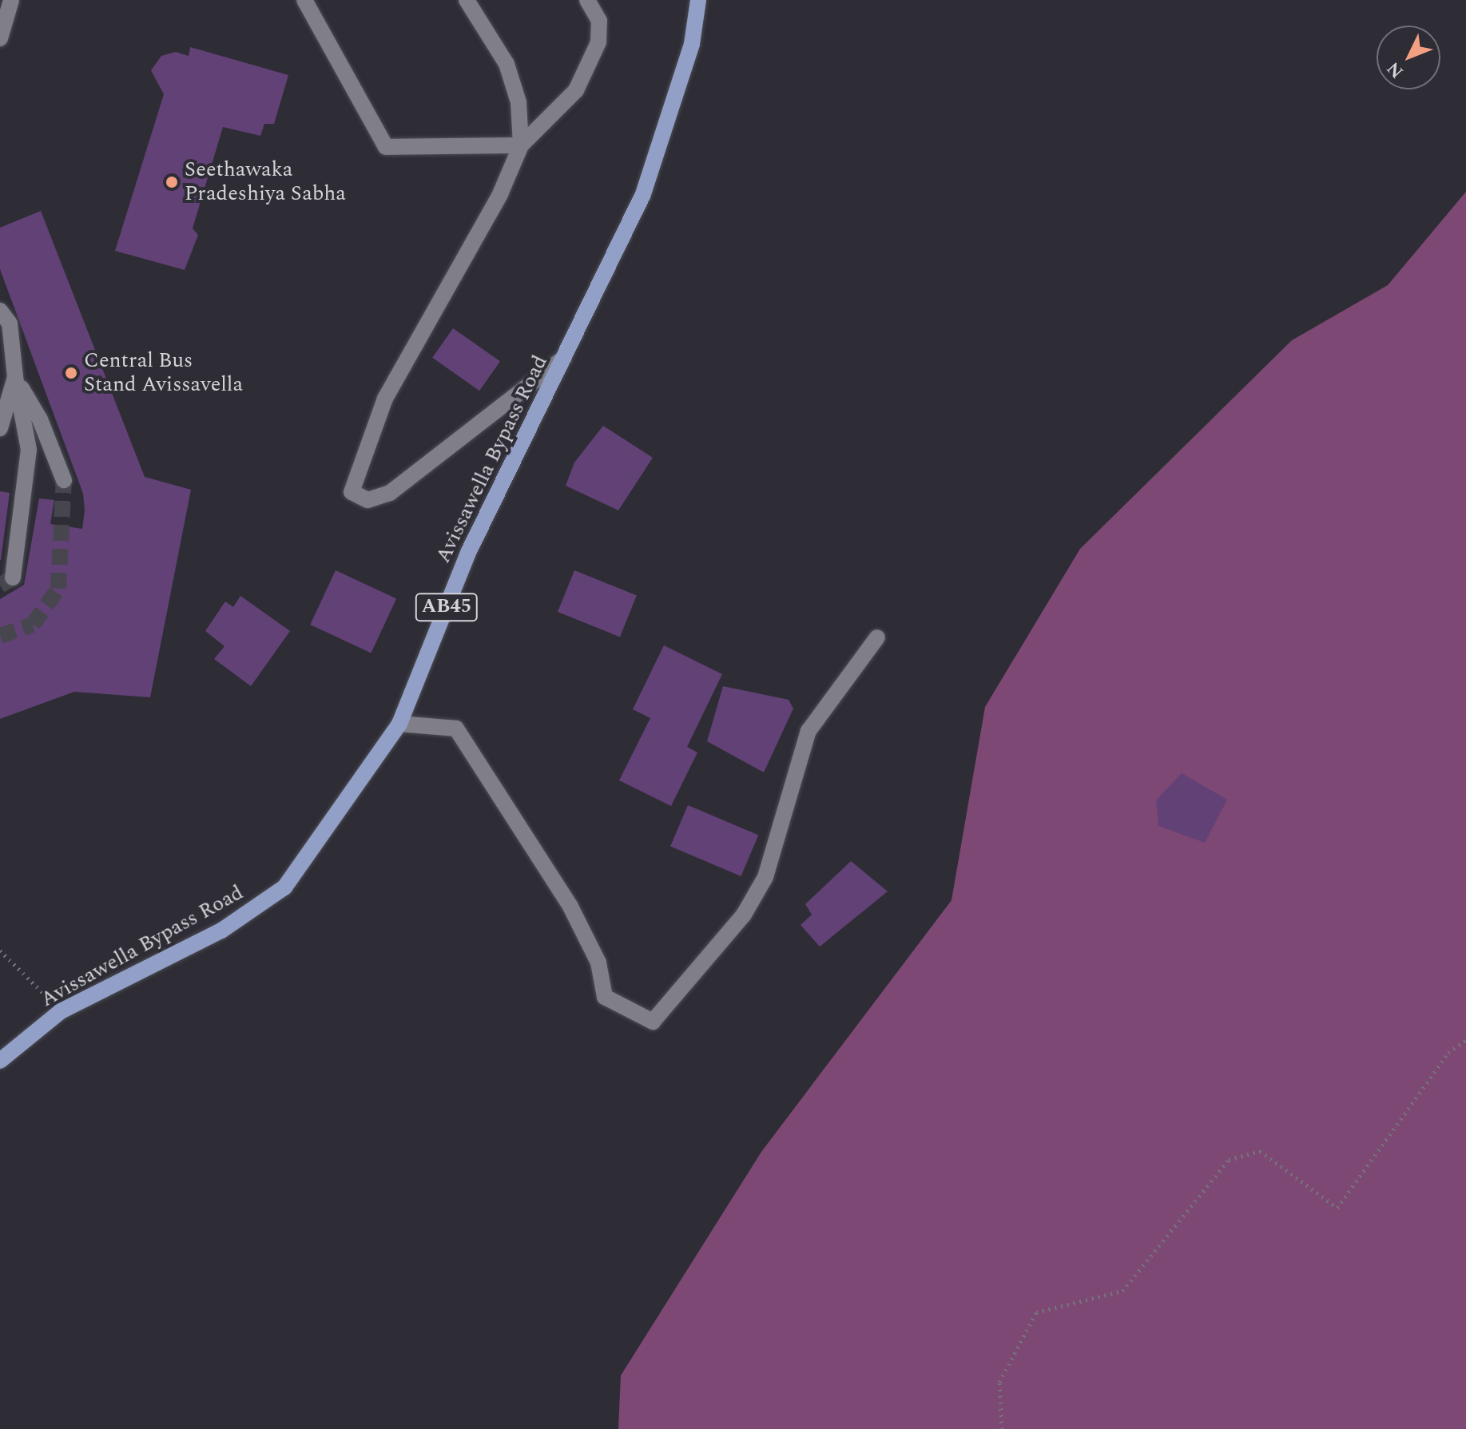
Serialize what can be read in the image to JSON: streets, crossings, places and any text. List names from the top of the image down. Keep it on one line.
{"streets":{"main road":["Avissawella Bypass Road","AB45"]},"places":["Seethawaka Pradeshiya Sabha","Central Bus Stand Avissavella"],"north":"bottom left"}
